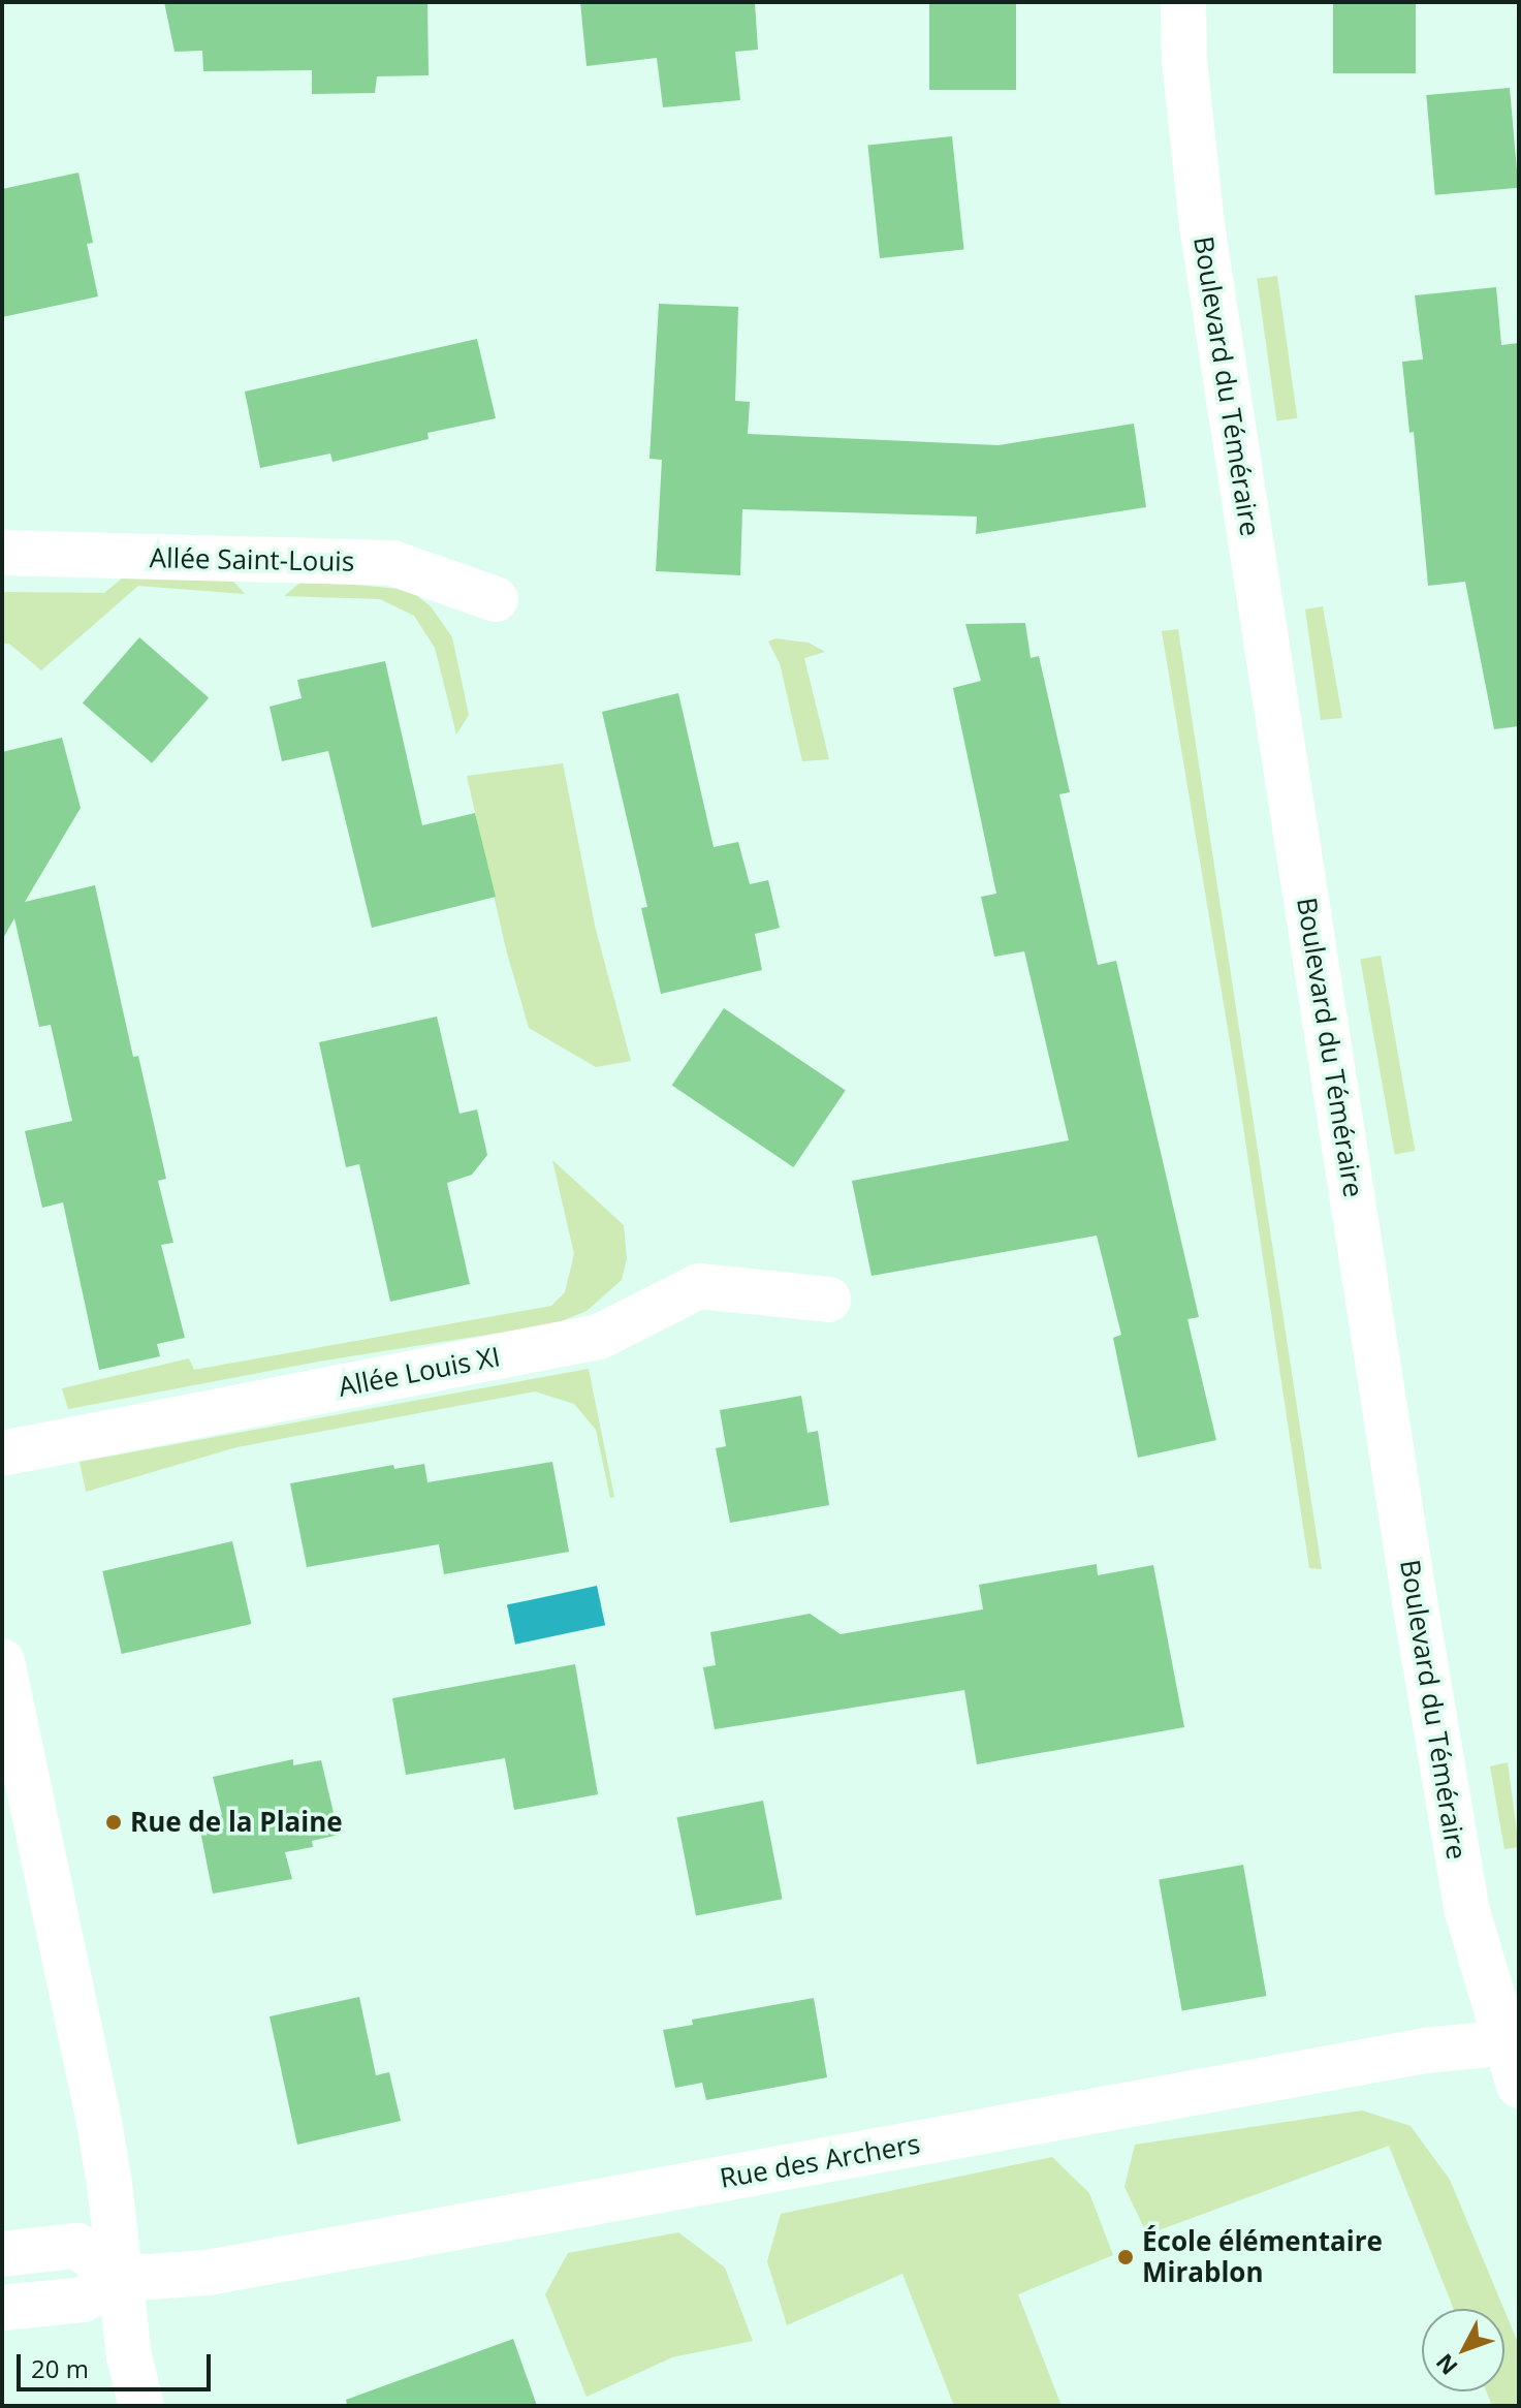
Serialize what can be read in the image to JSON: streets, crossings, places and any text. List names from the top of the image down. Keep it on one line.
{"streets":{"street":["Boulevard du Téméraire","Allée Saint-Louis","Allée Louis XI","Rue des Archers"]},"crossings":[["Boulevard du Téméraire","Rue des Archers"]],"places":["Rue de la Plaine","École élémentaire Mirablon"],"scale_bar":"20 m","north":"bottom left"}
